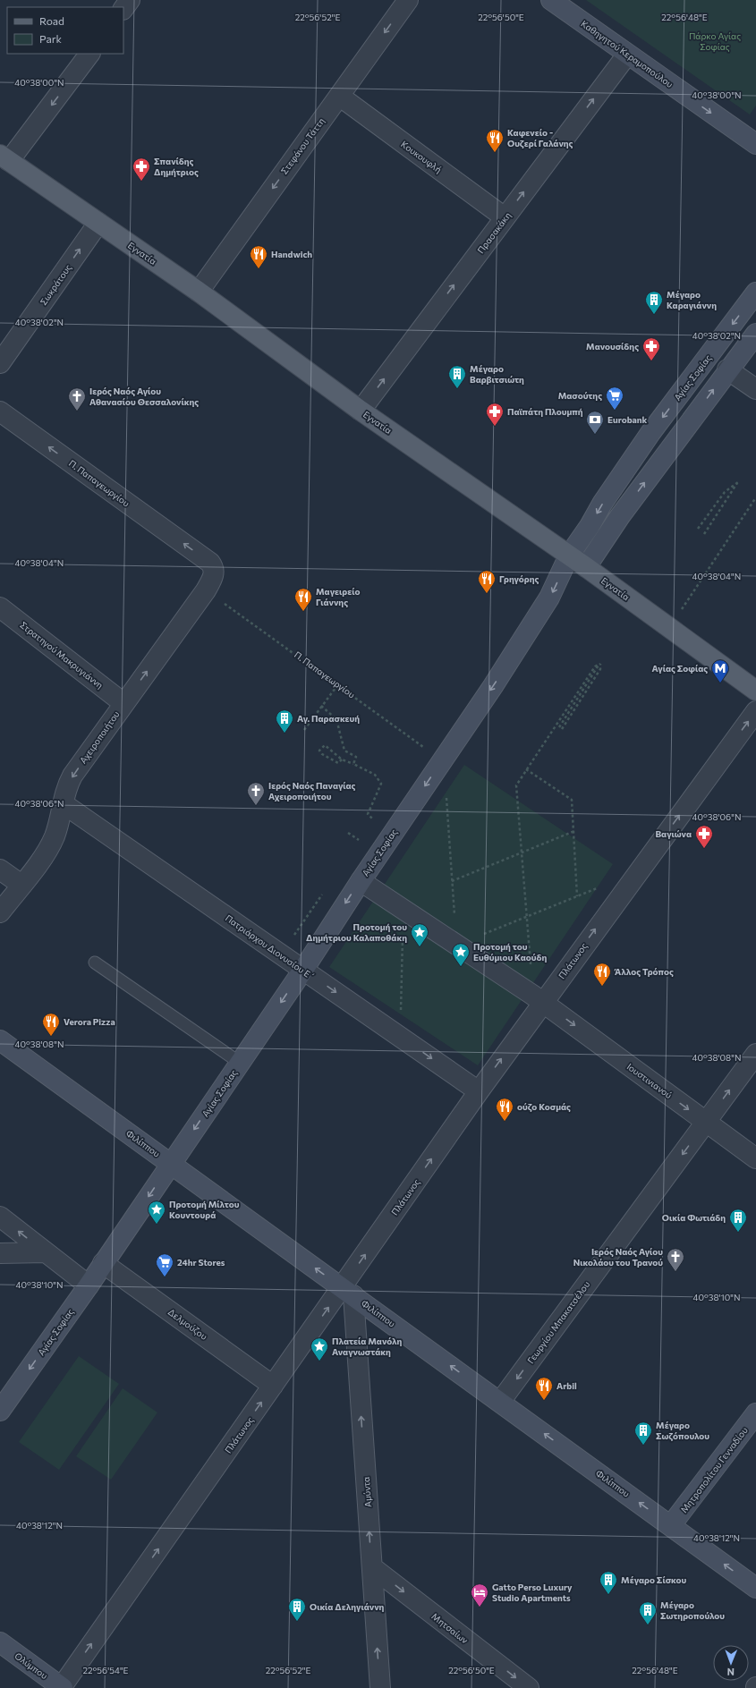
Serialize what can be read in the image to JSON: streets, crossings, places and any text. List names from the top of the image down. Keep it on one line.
{"streets":{"main road":["Καθηγητού Κεραμοπούλου","Εγνατία","Αγίας Σοφίας","Φιλίππου","Μητροπολίτου Γενναδίου","Ολύμπου"],"street":["Στεφάνου Τάττη","Κουκουφλή","Πρασακάκη","Σωκράτους","Π. Παπαγεωργίου","Στρατηγού Μακρυγιάννη","Αχειροποιήτου","Πατριάρχου Διονυσίου Ε΄","Πλάτωνος","Ιουστινιανού","Γεωργίου Μπακατσέλου","Δελμούζου","Αμύντα","Μητσαίων"]},"crossings":[["Καθηγητού Κεραμοπούλου","Πρασακάκη"],["Στεφάνου Τάττη","Κουκουφλή"],["Στεφάνου Τάττη","Εγνατία"],["Κουκουφλή","Πρασακάκη"],["Πρασακάκη","Εγνατία"],["Εγνατία","Σωκράτους"],["Εγνατία","Αγίας Σοφίας"],["Αγίας Σοφίας","Π. Παπαγεωργίου"],["Αγίας Σοφίας","Πατριάρχου Διονυσίου Ε΄"],["Αγίας Σοφίας","Ιουστινιανού"],["Αγίας Σοφίας","Φιλίππου"],["Αγίας Σοφίας","Δελμούζου"],["Π. Παπαγεωργίου","Αχειροποιήτου"],["Στρατηγού Μακρυγιάννη","Αχειροποιήτου"],["Αχειροποιήτου","Πατριάρχου Διονυσίου Ε΄"],["Πατριάρχου Διονυσίου Ε΄","Πλάτωνος"],["Πλάτωνος","Ιουστινιανού"],["Πλάτωνος","Φιλίππου"],["Πλάτωνος","Δελμούζου"],["Πλάτωνος","Αμύντα"],["Πλάτωνος","Ολύμπου"],["Ιουστινιανού","Γεωργίου Μπακατσέλου"],["Φιλίππου","Γεωργίου Μπακατσέλου"],["Φιλίππου","Μητροπολίτου Γενναδίου"],["Φιλίππου","Αμύντα"],["Αμύντα","Μητσαίων"]],"one_way":["Καθηγητού Κεραμοπούλου","Στεφάνου Τάττη","Πρασακάκη","Σωκράτους","Αγίας Σοφίας","Π. Παπαγεωργίου","Πατριάρχου Διονυσίου Ε΄","Πλάτωνος","Ιουστινιανού","Φιλίππου","Αμύντα","Μητσαίων"],"parks":["Πάρκο Αγίας Σοφίας"],"places":{"restaurant":["Καφενείο - Ουζερί Γαλάνης","Handwich","Γρηγόρης","Μαγειρείο Γιάννης","Άλλος Τρόπος","Verora Pizza","ούζο Κοσμάς","Arbil"],"pharmacy":["Σπανίδης Δημήτριος","Μανουσίδης","Παϊπάτη Πλουμπή","Βαγιώνα"],"building":["Μέγαρο Καραγιάννη","Μέγαρο Βαρβιτσιώτη","Αγ. Παρασκευή","Οικία Φωτιάδη","Μέγαρο Σωζόπουλου","Μέγαρο Σίσκου","Οικία Δεληγιάννη","Μέγαρο Σωτηροπούλου"],"supermarket":["Μασούτης","24hr Stores"],"church":["Ιερός Ναός Αγίου Αθανασίου Θεσσαλονίκης","Ιερός Ναός Παναγίας Αχειροποιήτου","Ιερός Ναός Αγίου Νικολάου του Τρανού"],"bank":["Eurobank"],"metro station":["Αγίας Σοφίας"],"place":["Προτομή του Δημήτριου Καλαποθάκη","Προτομή του Ευθύμιου Καούδη","Προτομή Μίλτου Κουντουρά","Πλατεία Μανόλη Αναγνωστάκη"],"hotel":["Gatto Perso Luxury Studio Apartments"]},"legend":["Road","Park"],"north":"bottom","coordinates":["22°56'52\"E","22°56'50\"E","22°56'48\"E","40°38'00\"N","40°38'02\"N","40°38'04\"N","40°38'06\"N","40°38'08\"N","40°38'10\"N","40°38'12\"N","22°56'54\"E"]}
